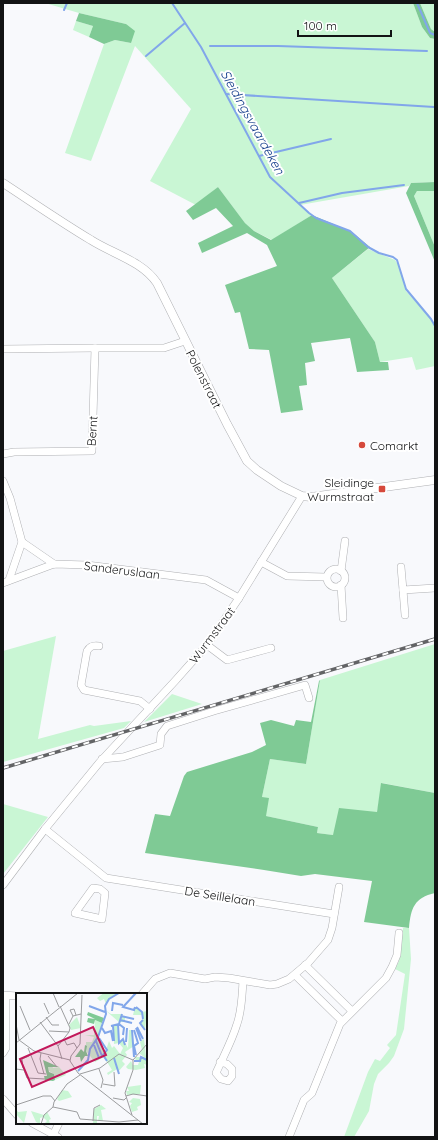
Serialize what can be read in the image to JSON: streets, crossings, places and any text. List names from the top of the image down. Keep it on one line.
{"streets":{"main road":["Polenstraat"],"street":["Bernt","Sanderuslaan","Wurmstraat","De Seillelaan"]},"crossings":[["Polenstraat","Wurmstraat"],["Sanderuslaan","Wurmstraat"],["Wurmstraat","De Seillelaan"]],"water":["Sleidingsvaardeken"],"places":{"other":["Comarkt"],"transit":["Sleidinge Wurmstraat"]},"scale_bar":"100 m"}
